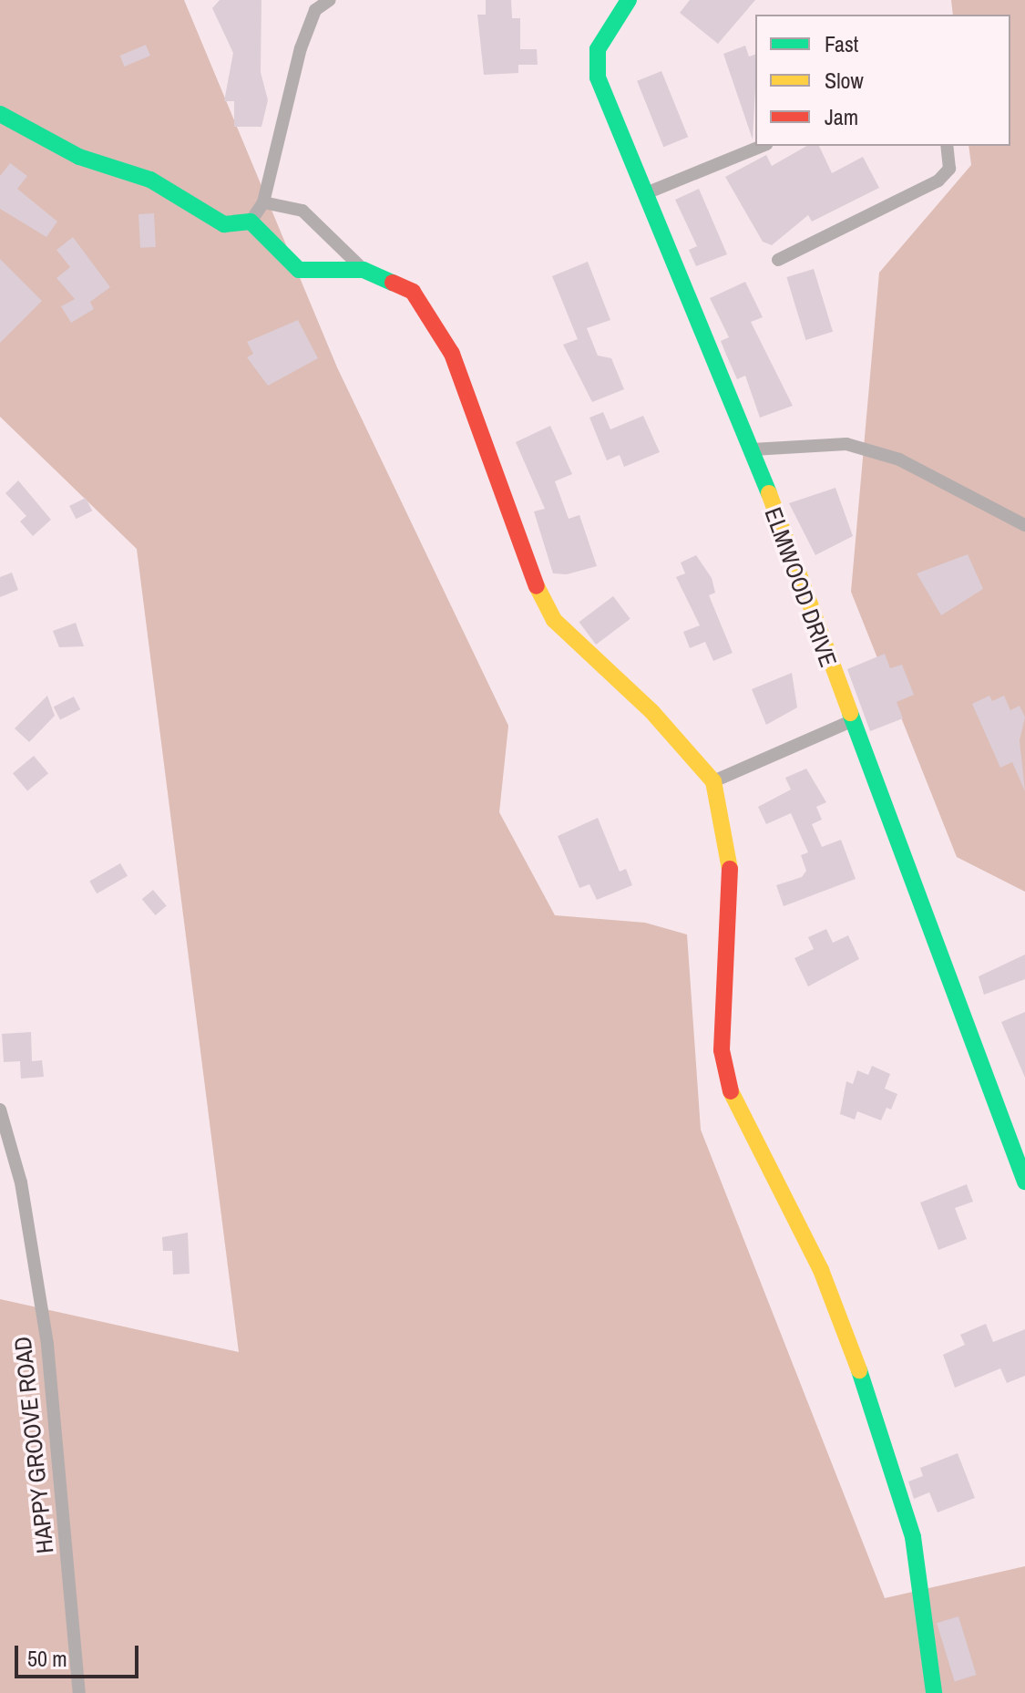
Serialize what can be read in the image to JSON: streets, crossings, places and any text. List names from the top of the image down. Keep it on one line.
{"streets":{"street":["ELMWOOD DRIVE","HAPPY GROOVE ROAD"]},"legend":["Fast","Slow","Jam"],"scale_bar":"50 m"}
